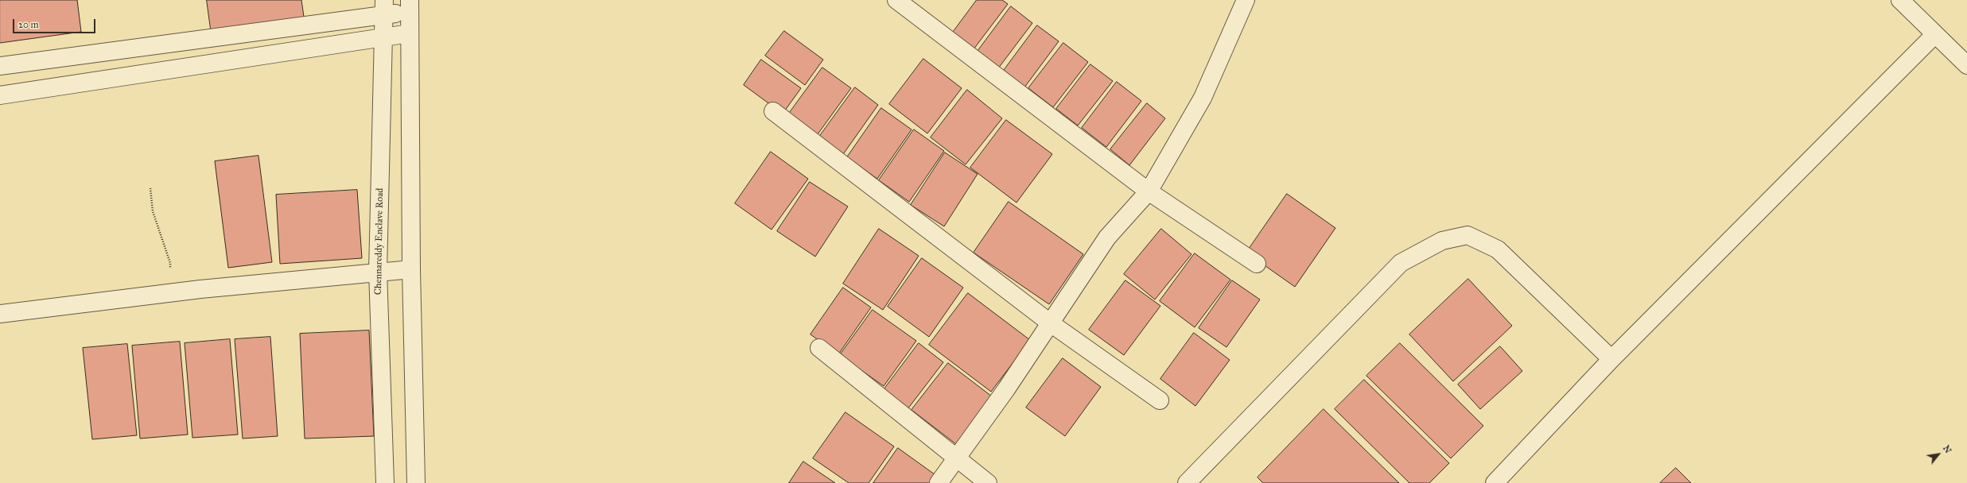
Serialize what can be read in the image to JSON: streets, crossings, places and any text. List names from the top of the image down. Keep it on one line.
{"streets":{"street":["Chennareddy Enclave Road"]},"scale_bar":"20 m","north":"top right"}
